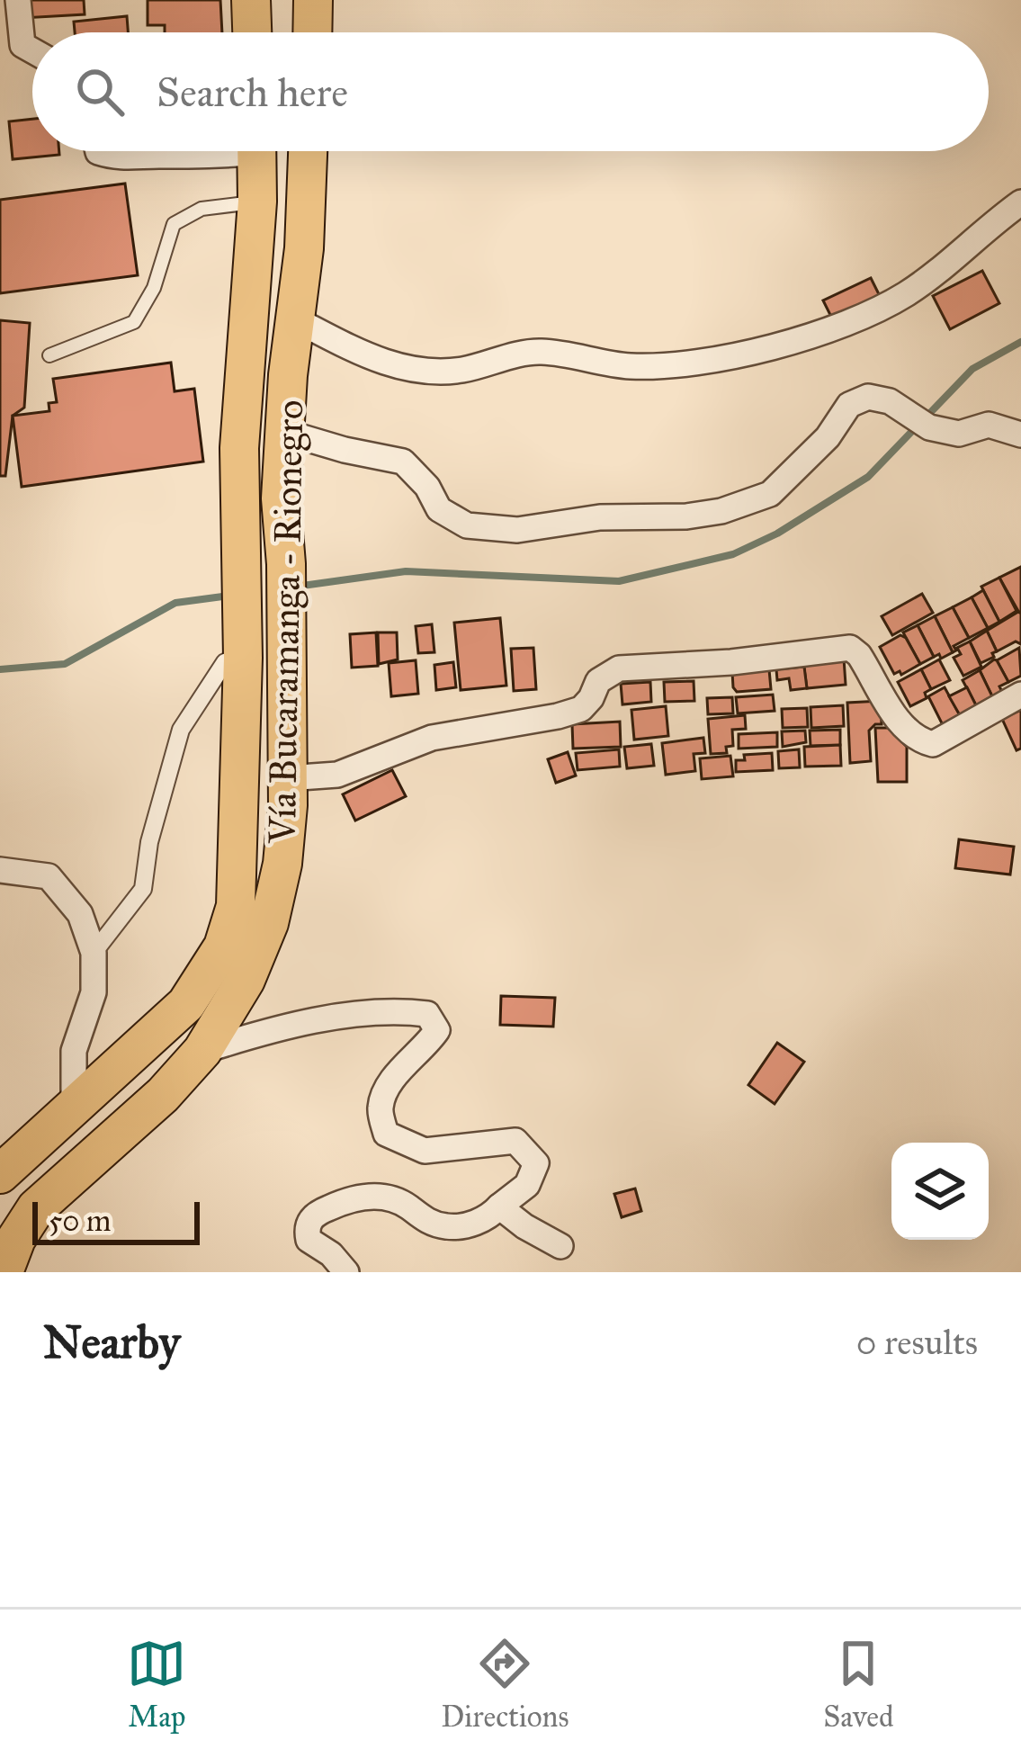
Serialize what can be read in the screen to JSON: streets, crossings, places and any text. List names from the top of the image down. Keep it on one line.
{"streets":{"highway":["Vía Bucaramanga - Rionegro"]},"scale_bar":"50 m","page":{"search":"Search here","scale":"50 m","heading":["Nearby","0 results"],"nav":["Map","Directions","Saved"]}}
